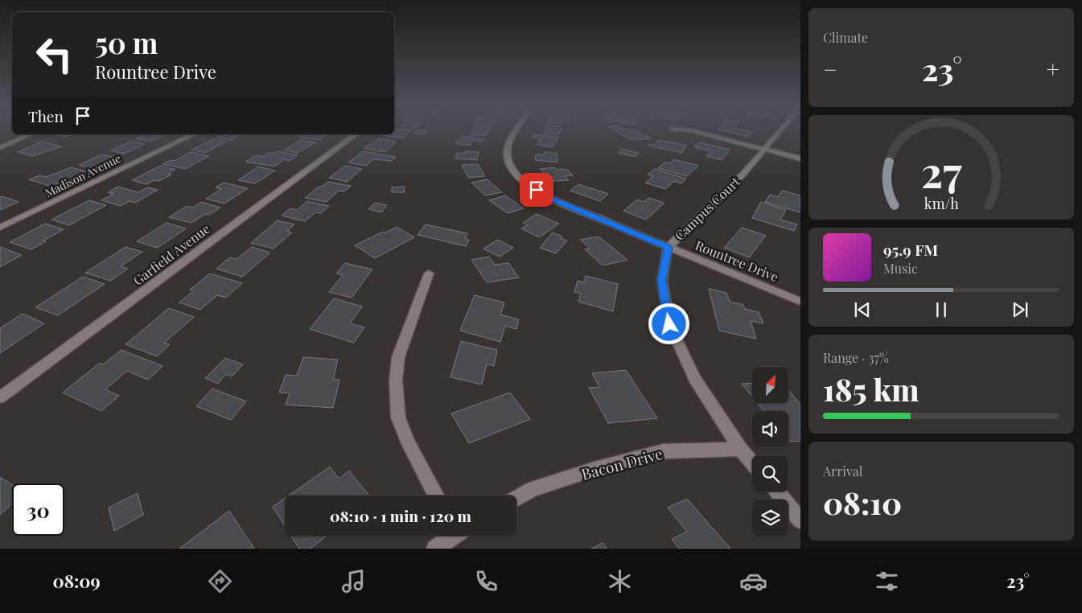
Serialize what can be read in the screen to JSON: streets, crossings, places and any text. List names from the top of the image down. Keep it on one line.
{"streets":{"street":["Madison Avenue","Campus Court","Garfield Avenue","Rountree Drive","Bacon Drive"]},"crossings":[["Campus Court","Rountree Drive"],["Campus Court","Bacon Drive"]],"north":"top right","page":{"tile":["Climate",["Range · 37%","185 km"],["Arrival","08:10"]],"turn":["50 m","Rountree Drive"],"heat":["−","23°","+"],"then":"Then","song":["95.9 FM","Music"],"limit":"30","trip":"08:10 · 1 min · 120 m","tabs":["08:09","23°"],"gauge":["27","km/h"]}}
